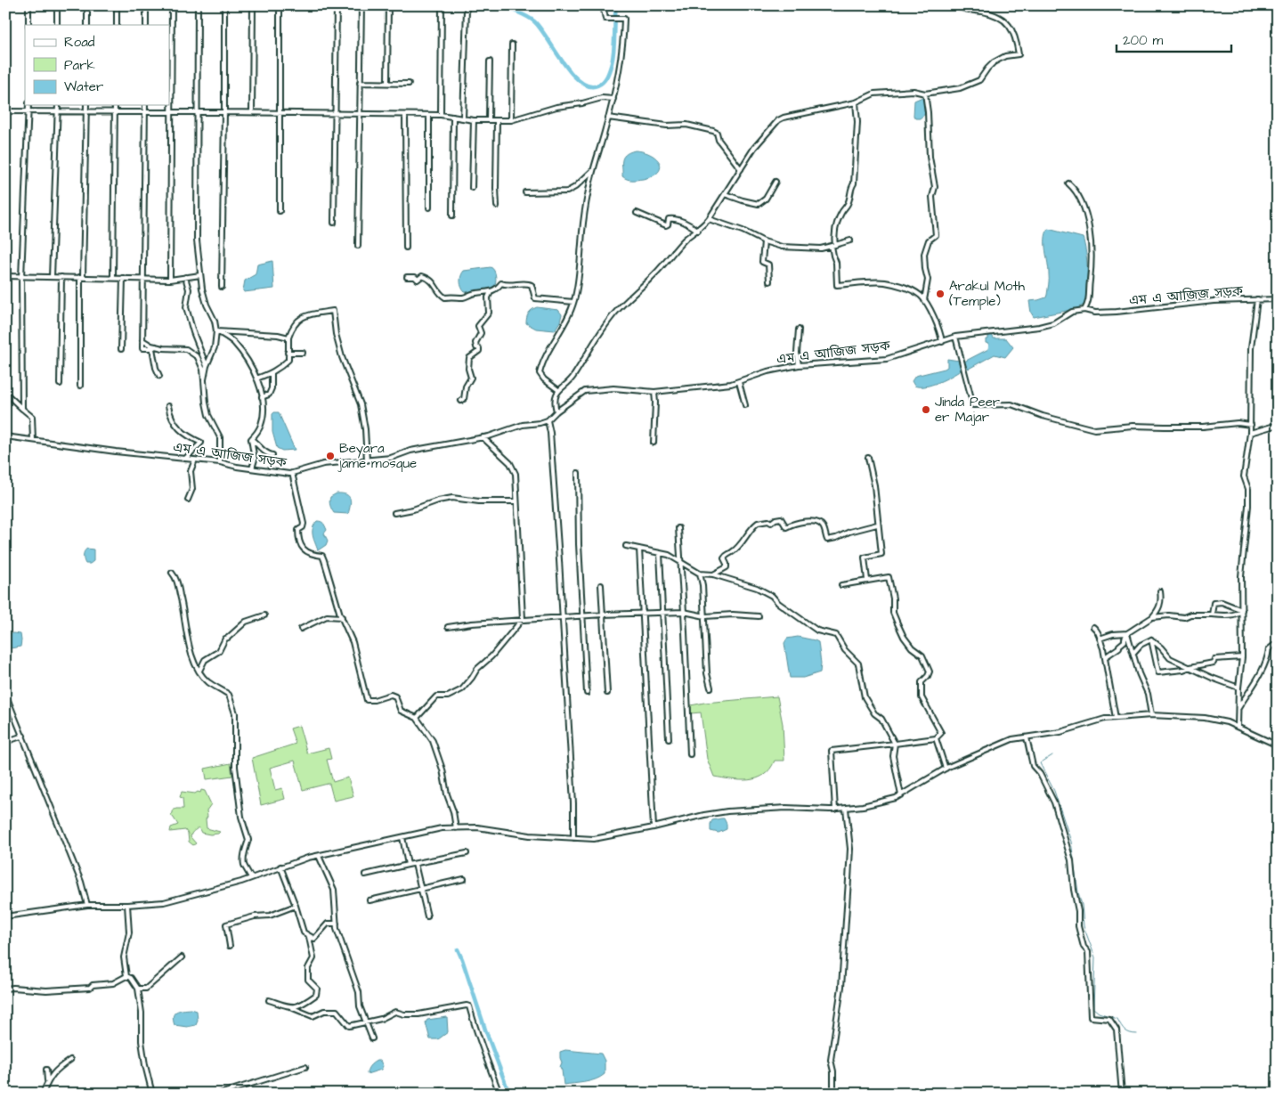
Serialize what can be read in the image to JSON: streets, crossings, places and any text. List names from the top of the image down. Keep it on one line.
{"streets":{"street":["এম এ আজিজ সড়ক"]},"places":["Arakul Moth (Temple)","Jinda Peer er Majar","Beyara jame mosque"],"legend":["Road","Park","Water"],"scale_bar":"200 m"}
